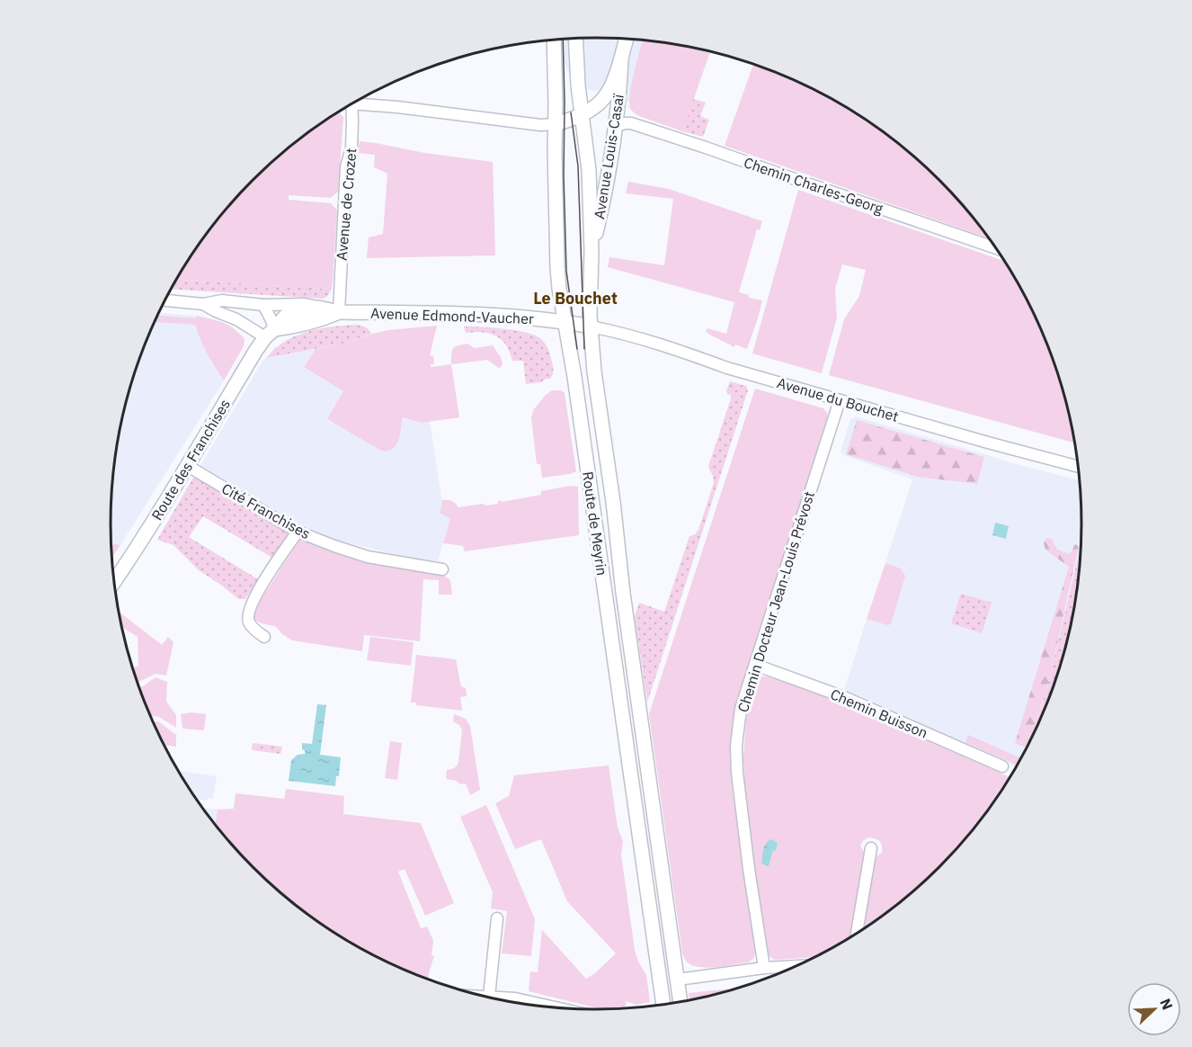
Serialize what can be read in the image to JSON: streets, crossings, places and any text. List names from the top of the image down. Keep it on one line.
{"streets":{"main road":["Avenue Louis-Casaï","Avenue Edmond-Vaucher","Route des Franchises","Route de Meyrin"],"street":["Chemin Charles-Georg","Avenue de Crozet","Avenue du Bouchet","Cité Franchises","Chemin Docteur Jean-Louis Prévost","Chemin Buisson"]},"crossings":[["Avenue Louis-Casaï","Chemin Charles-Georg"],["Avenue Louis-Casaï","Route de Meyrin"],["Avenue de Crozet","Avenue Edmond-Vaucher"],["Avenue de Crozet","Route des Franchises"],["Avenue Edmond-Vaucher","Avenue du Bouchet"],["Avenue Edmond-Vaucher","Route des Franchises"],["Avenue Edmond-Vaucher","Route de Meyrin"],["Avenue du Bouchet","Route de Meyrin"],["Avenue du Bouchet","Chemin Docteur Jean-Louis Prévost"],["Route des Franchises","Cité Franchises"],["Chemin Docteur Jean-Louis Prévost","Chemin Buisson"]],"districts":["Le Bouchet"],"north":"top right"}
